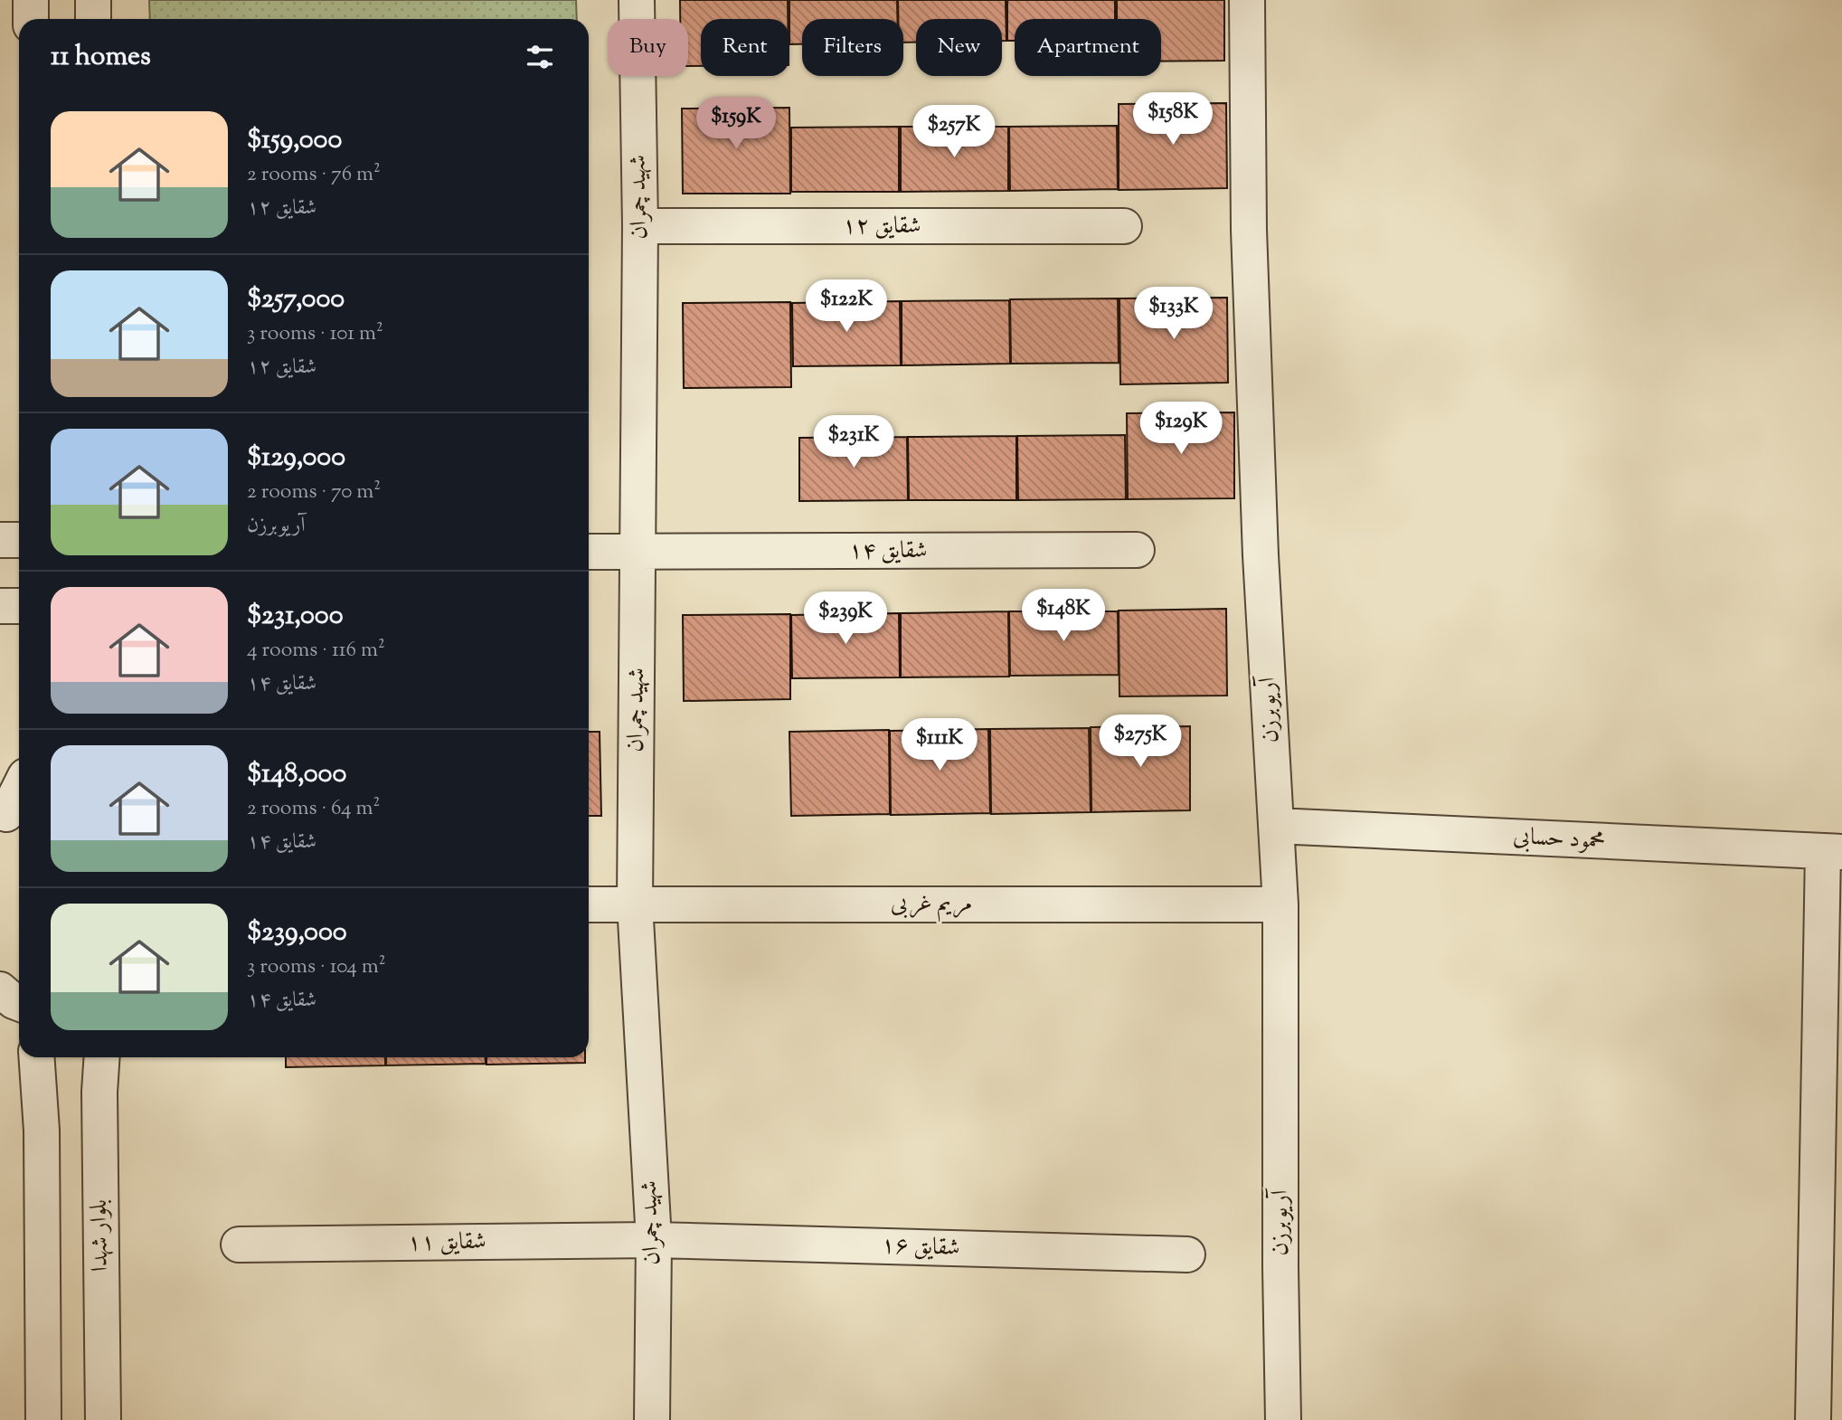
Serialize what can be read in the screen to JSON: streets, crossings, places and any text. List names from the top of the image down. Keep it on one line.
{"streets":{"street":["شهید چمران","شقایق ۱۲","شقایق ۱۴","آریوبرزن","محمود حسابی","مریم غربی","بلوار شهدا","شقایق ۱۱","شقایق ۱۶"]},"crossings":[["شهید چمران","شقایق ۱۲"],["شهید چمران","شقایق ۱۴"],["شهید چمران","مریم غربی"],["شهید چمران","شقایق ۱۱"],["شهید چمران","شقایق ۱۶"],["آریوبرزن","محمود حسابی"],["آریوبرزن","مریم غربی"],["شقایق ۱۱","شقایق ۱۶"]],"page":{"chip":["Buy","Rent","Filters","New","Apartment"],"heading":"11 homes","price":["$158K","$159K","$257K","$122K","$133K","$129K","$231K","$148K","$239K","$275K","$111K"],"list":[{"name":"$159,000","note":"2 rooms · 76 m² · شقایق ۱۲"},{"name":"$257,000","note":"3 rooms · 101 m² · شقایق ۱۲"},{"name":"$129,000","note":"2 rooms · 70 m² · آریوبرزن"},{"name":"$231,000","note":"4 rooms · 116 m² · شقایق ۱۴"},{"name":"$148,000","note":"2 rooms · 64 m² · شقایق ۱۴"},{"name":"$239,000","note":"3 rooms · 104 m² · شقایق ۱۴"}]}}
